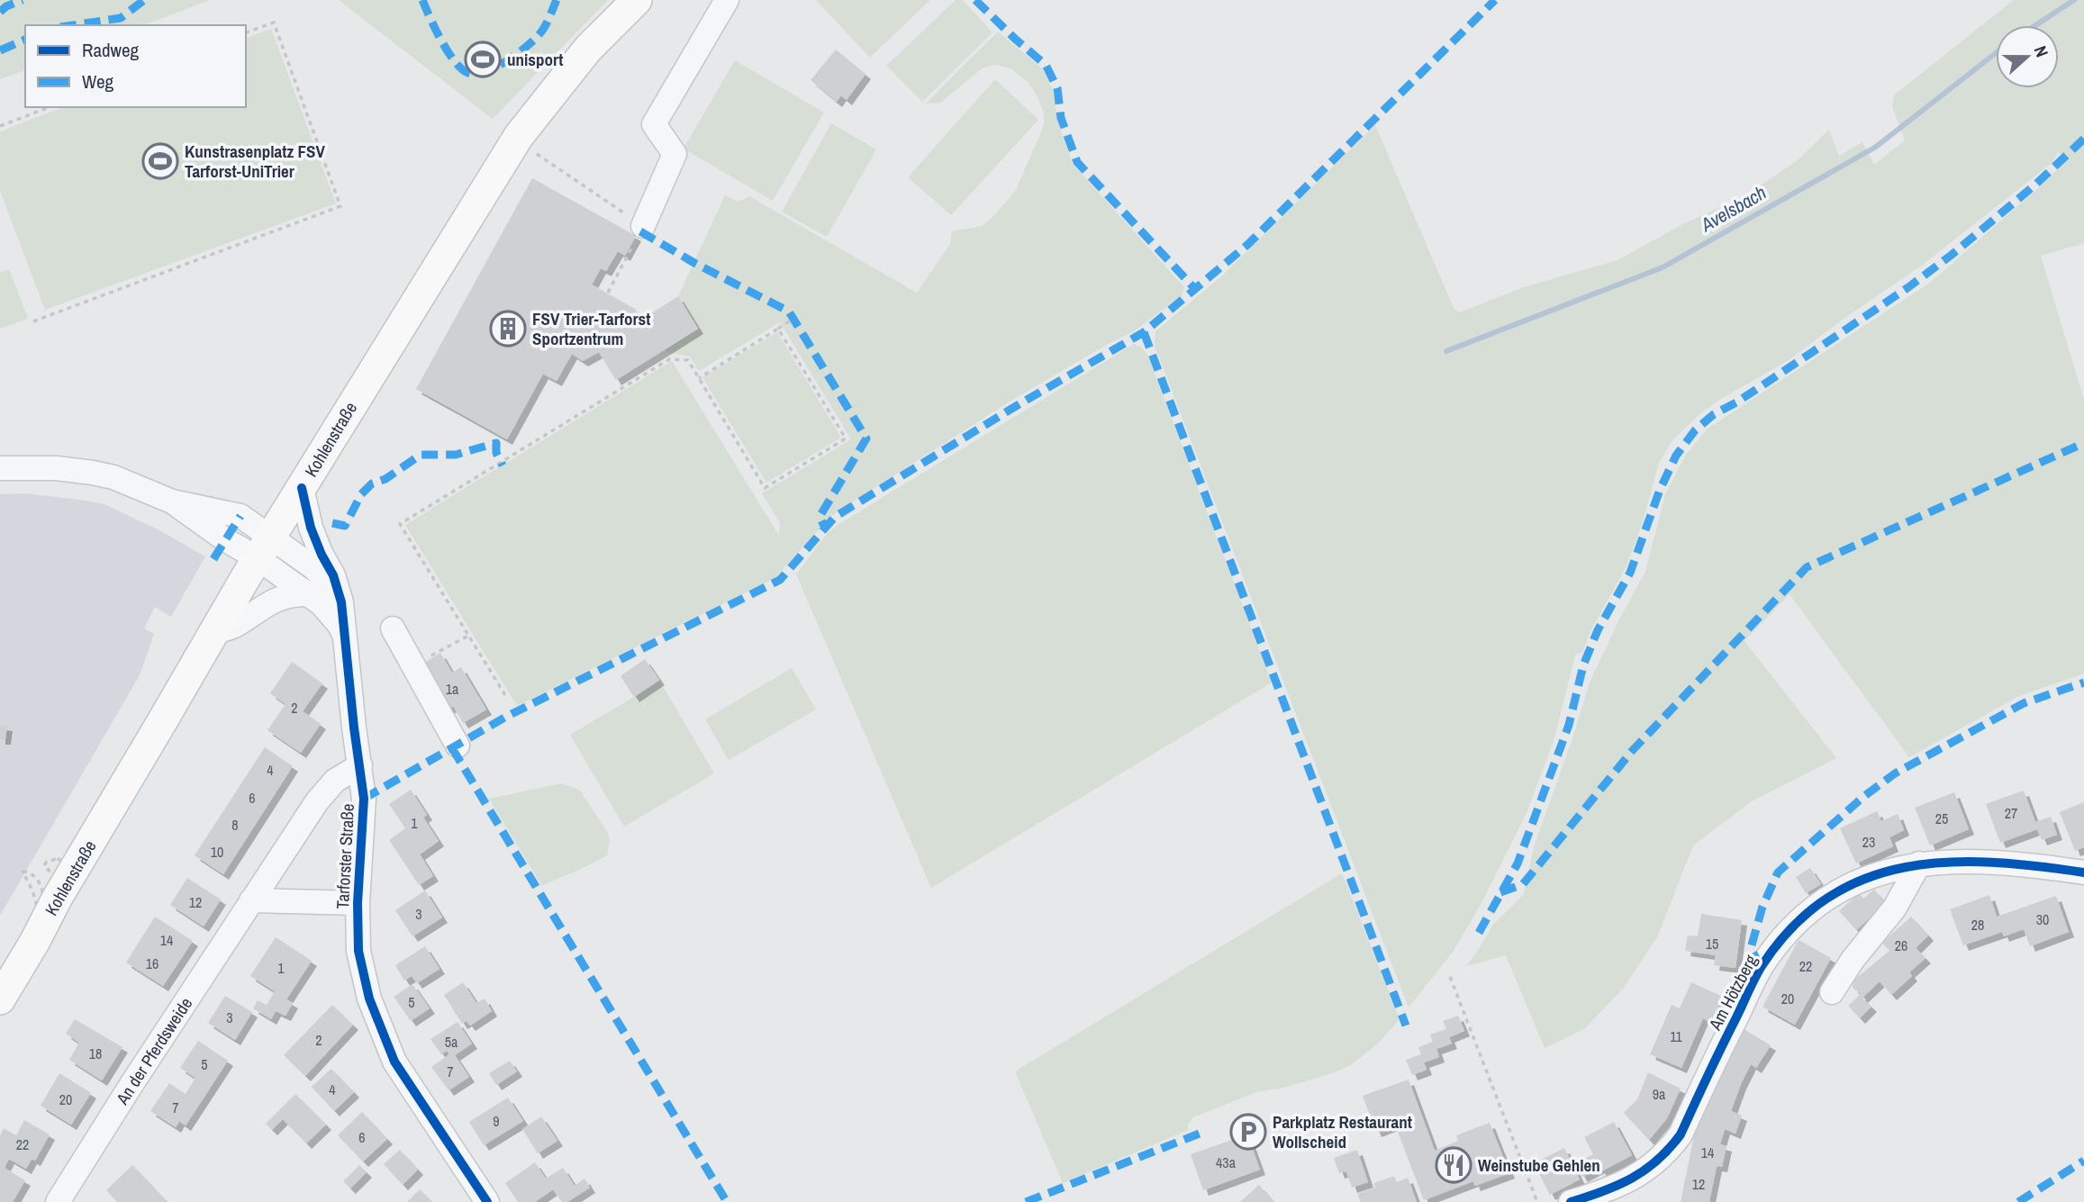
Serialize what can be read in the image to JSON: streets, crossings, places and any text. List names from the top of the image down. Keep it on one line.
{"streets":{"main road":["Kohlenstraße"],"street":["Tarforster Straße","Am Hötzberg","An der Pferdsweide"]},"crossings":[["Kohlenstraße","Tarforster Straße"],["Tarforster Straße","An der Pferdsweide"]],"water":["Avelsbach"],"places":{"sports":["unisport","Kunstrasenplatz FSV Tarforst-UniTrier"],"building":["FSV Trier-Tarforst Sportzentrum"],"parking":["Parkplatz Restaurant Wollscheid"],"restaurant":["Weinstube Gehlen"]},"house_numbers":["1a","2","4","6","27","25","1","8","23","10","12","3","30","28","14","15","26","16","22","1","20","5","3","11","2","5a","18","5","7","4","9a","20","7","9","6","22","14","43a","12"],"legend":["Radweg","Weg"],"north":"right"}
